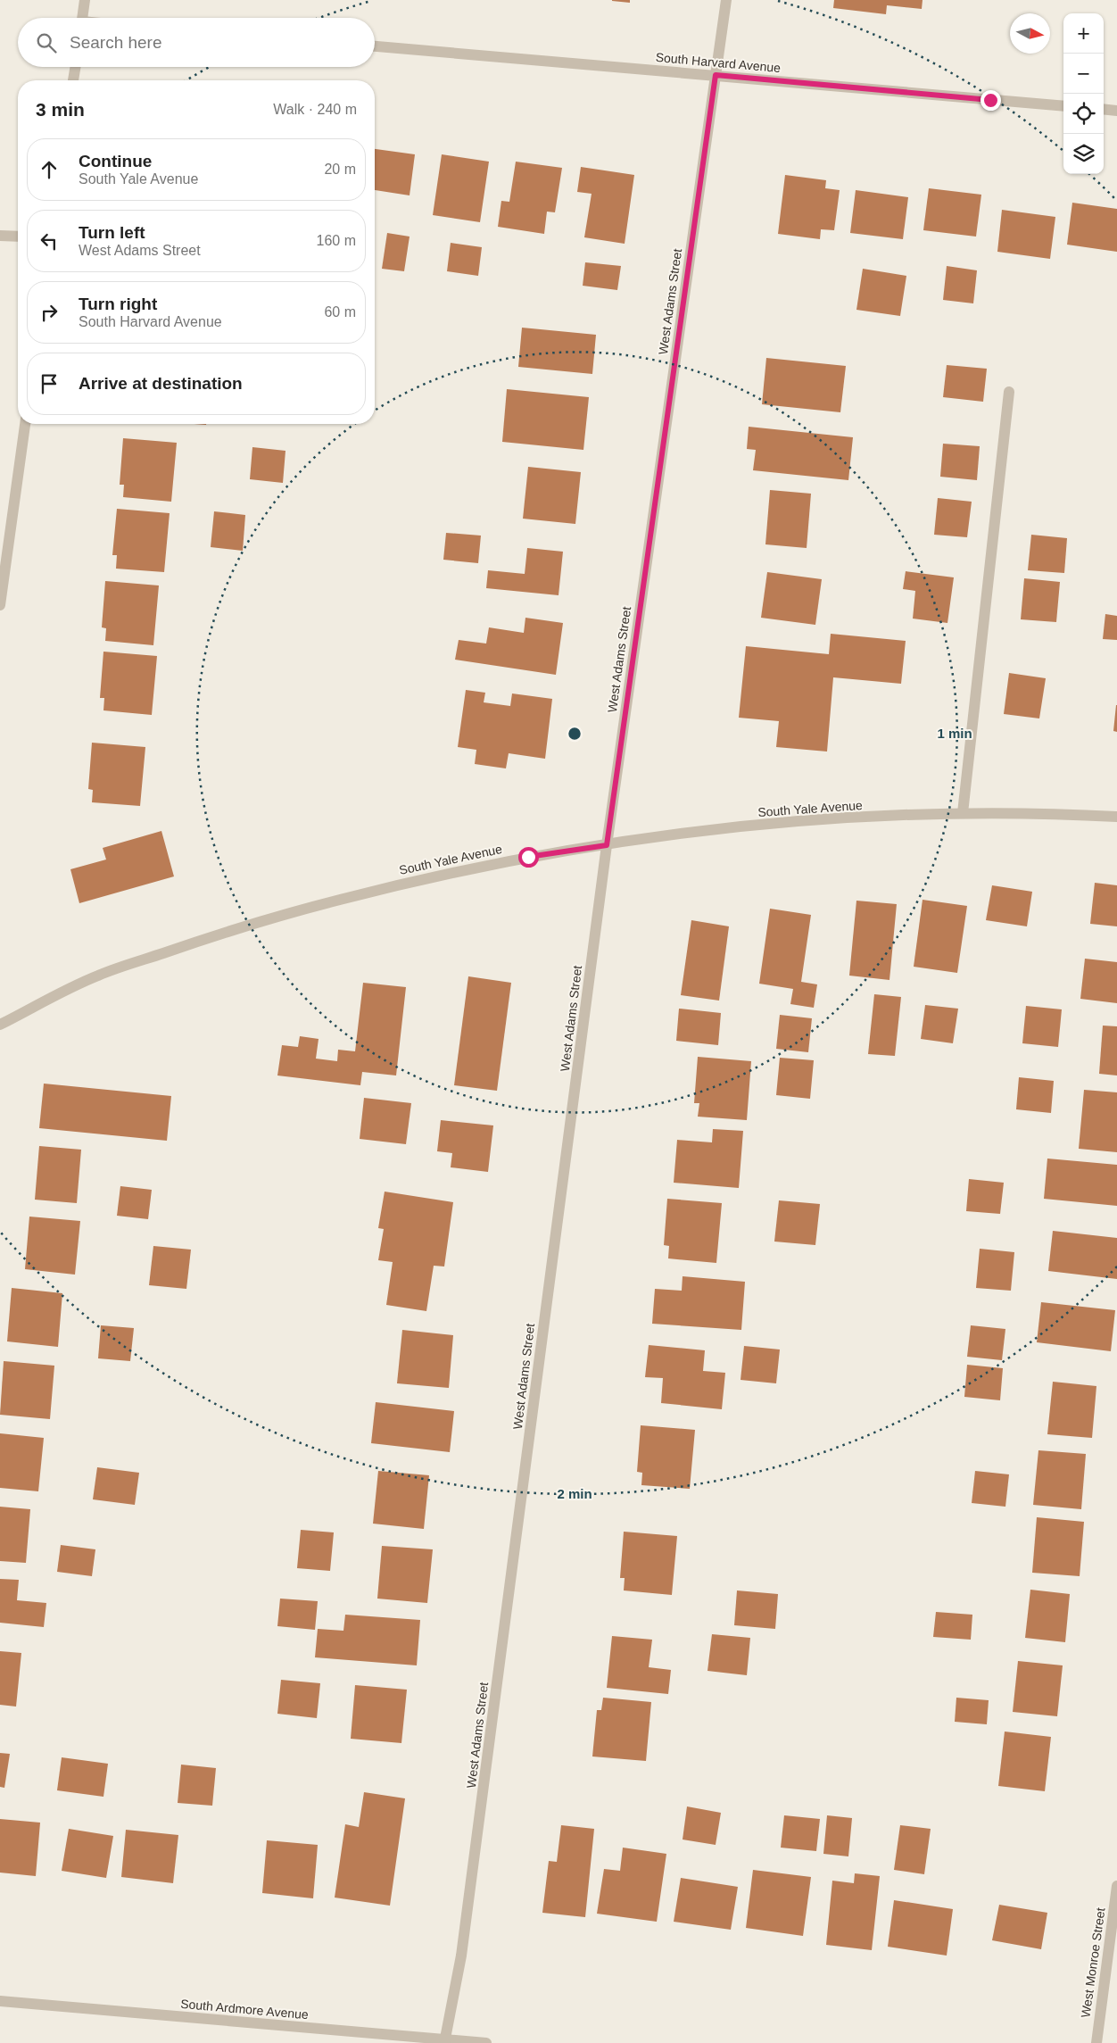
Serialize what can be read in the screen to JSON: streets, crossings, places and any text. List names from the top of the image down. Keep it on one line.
{"streets":{"street":["South Harvard Avenue","West Adams Street","South Yale Avenue","West Monroe Street","South Ardmore Avenue"]},"crossings":[["South Harvard Avenue","West Adams Street"],["West Adams Street","South Yale Avenue"],["West Adams Street","South Ardmore Avenue"]],"north":"right","page":{"map_buttons":["+","−"],"search":"Search here","heading":["3 min","Walk · 240 m"],"list":[["Continue","South Yale Avenue","20 m"],["Turn left","West Adams Street","160 m"],["Turn right","South Harvard Avenue","60 m"],"Arrive at destination"]},"rings":["1 min","2 min"]}
